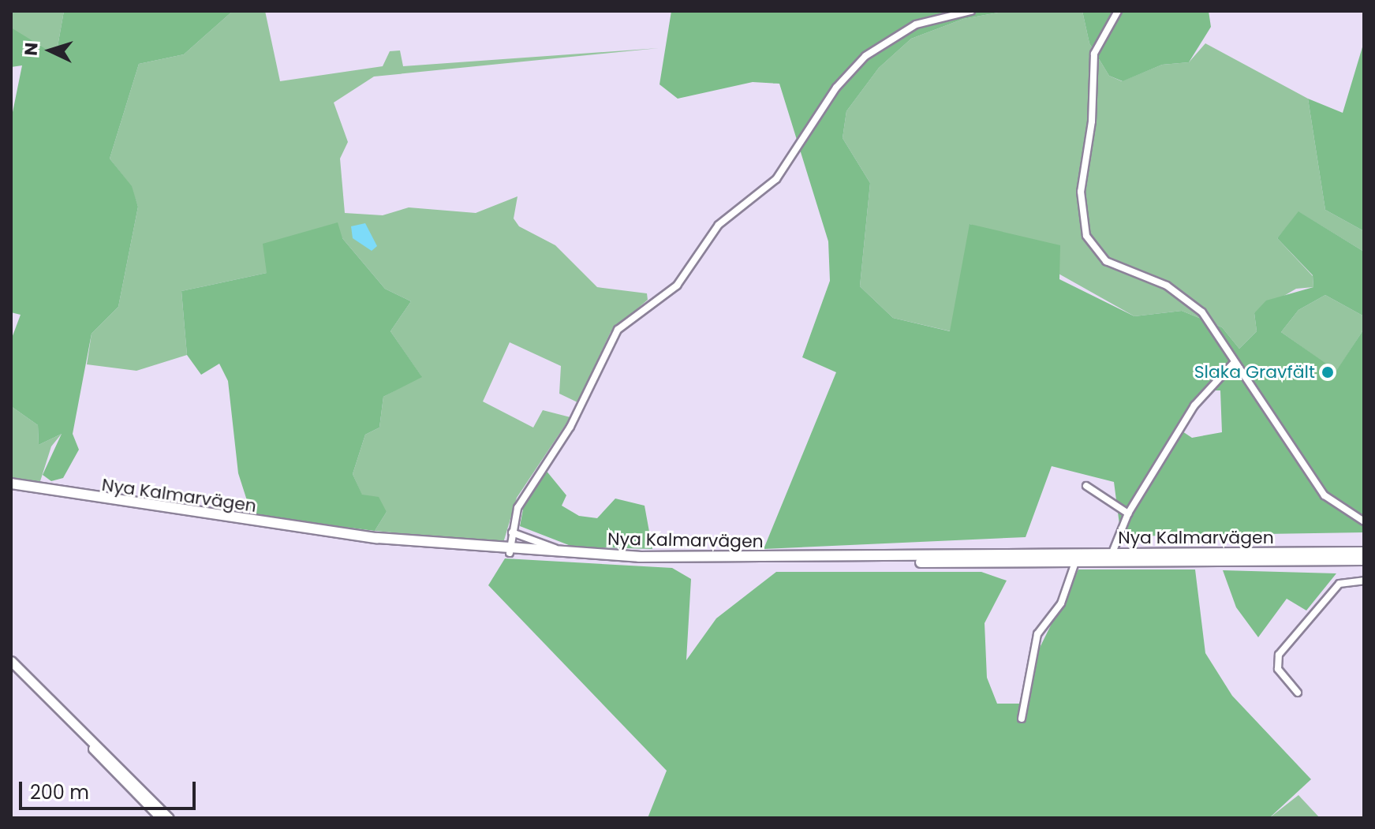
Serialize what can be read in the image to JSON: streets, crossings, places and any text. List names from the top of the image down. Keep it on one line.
{"streets":{"main road":["Nya Kalmarvägen"]},"places":["Slaka Gravfält"],"scale_bar":"200 m","north":"left"}
